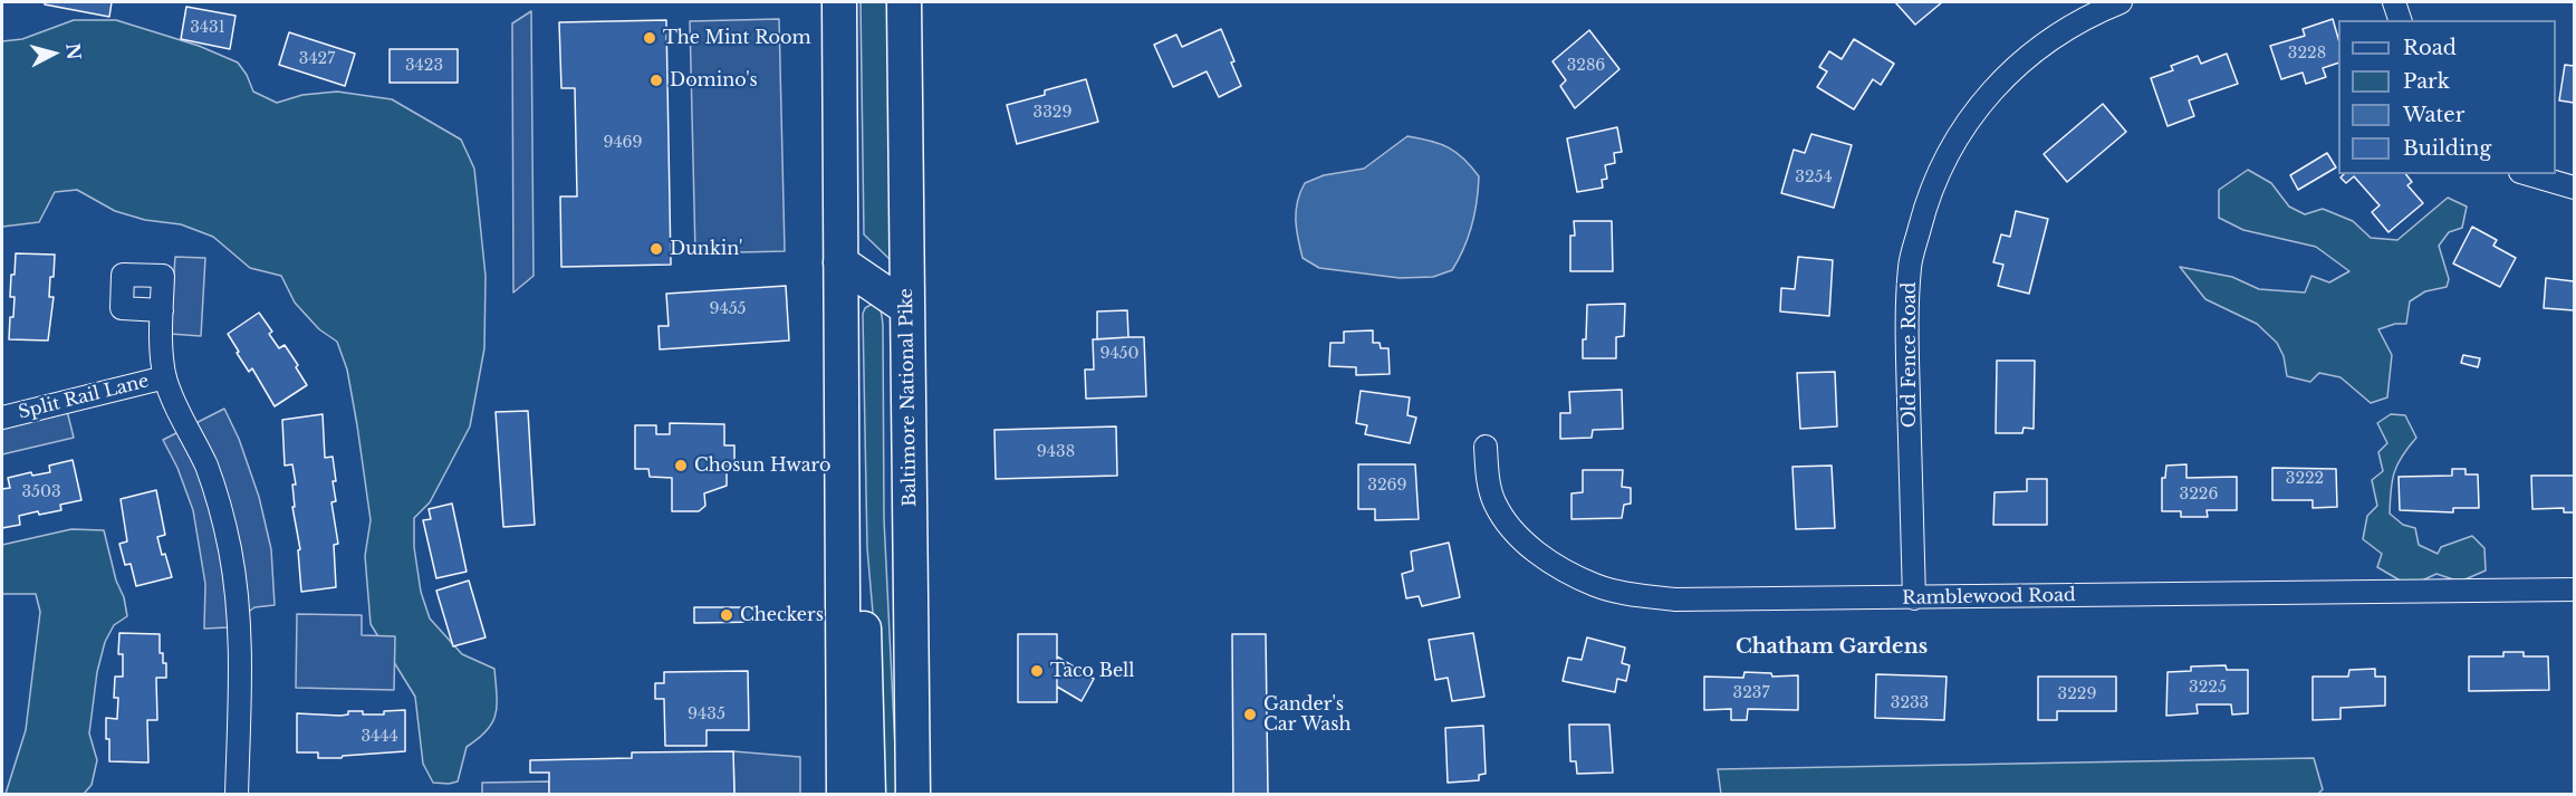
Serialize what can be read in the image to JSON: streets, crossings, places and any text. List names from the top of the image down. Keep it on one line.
{"streets":{"main road":["Baltimore National Pike"],"street":["Old Fence Road","Split Rail Lane","Ramblewood Road"]},"crossings":[["Old Fence Road","Ramblewood Road"]],"districts":["Chatham Gardens"],"places":["The Mint Room","Domino's","Dunkin'","Chosun Hwaro","Checkers","Taco Bell","Gander's Car Wash"],"house_numbers":["3431","3228","3427","3423","3286","3329","9469","3254","9455","9450","9438","3222","3269","3503","3226","3225","3237","3229","3233","9435","3444"],"legend":["Road","Park","Water","Building"],"north":"right"}
